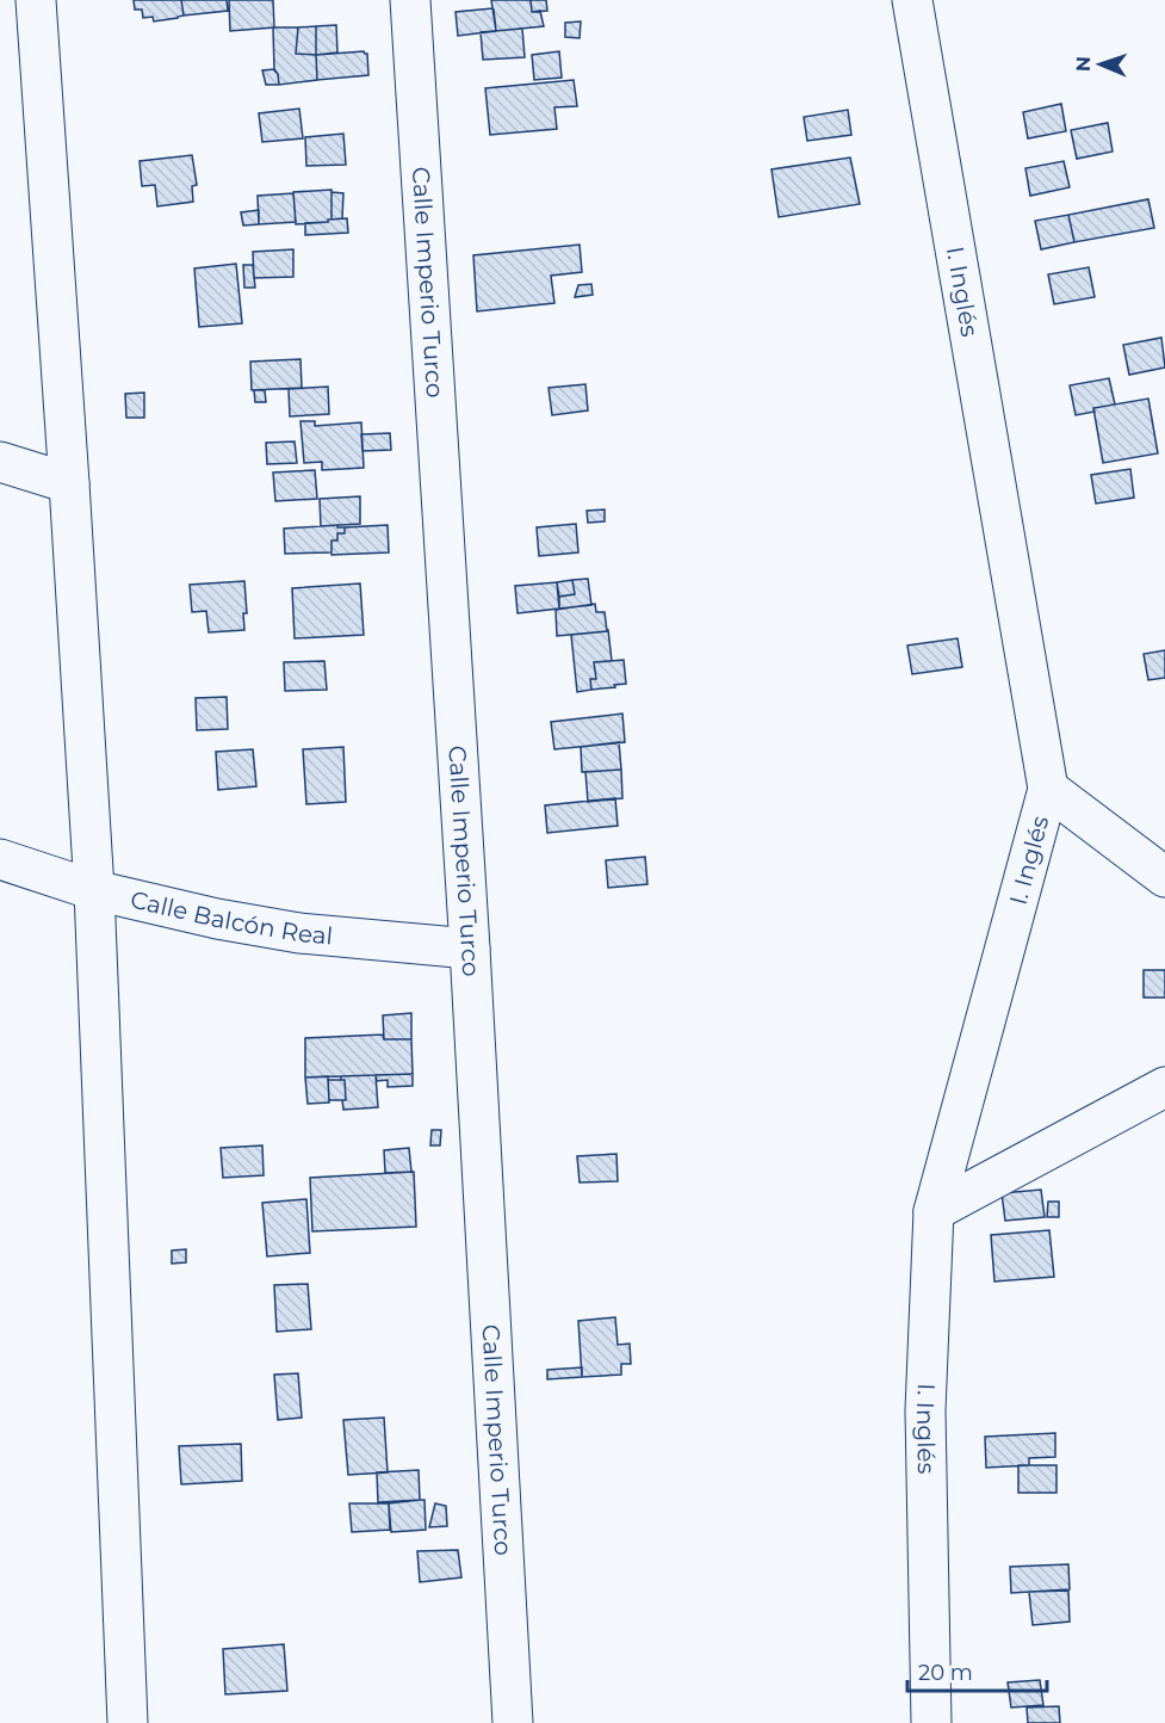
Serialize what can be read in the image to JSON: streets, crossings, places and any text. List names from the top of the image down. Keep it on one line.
{"streets":{"street":["Calle Imperio Turco","I. Inglés","Calle Balcón Real"]},"crossings":[["Calle Imperio Turco","Calle Balcón Real"]],"scale_bar":"20 m","north":"left"}
